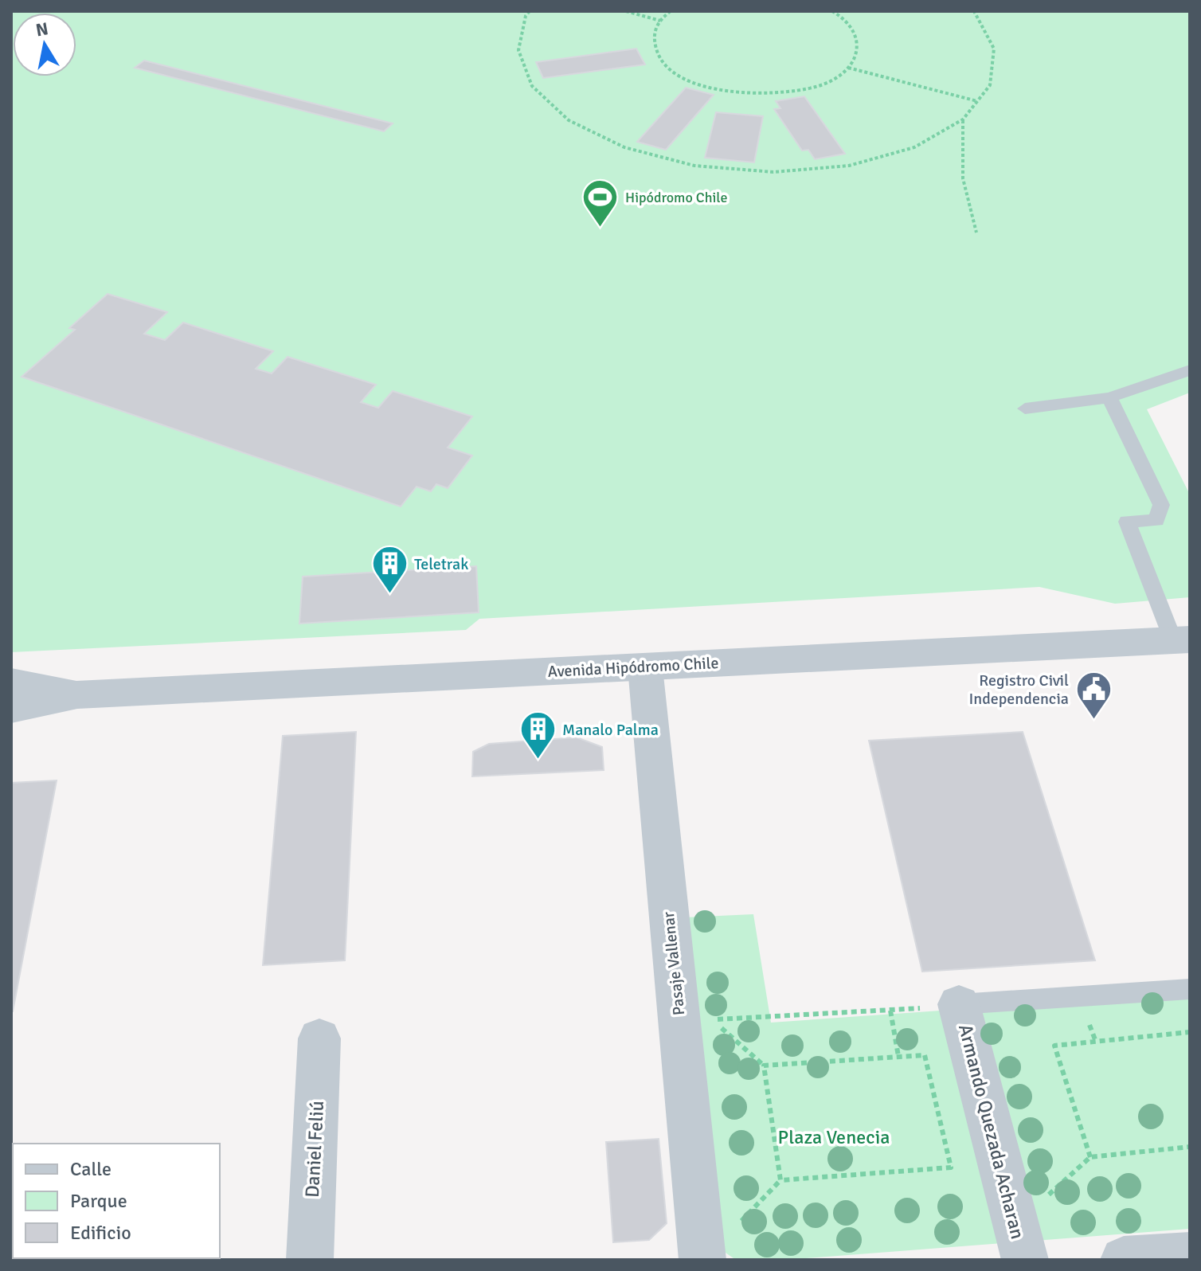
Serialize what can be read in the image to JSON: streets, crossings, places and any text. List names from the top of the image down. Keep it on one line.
{"streets":{"street":["Avenida Hipódromo Chile","Pasaje Vallenar","Armando Quezada Acharan","Daniel Feliú"]},"crossings":[["Avenida Hipódromo Chile","Pasaje Vallenar"]],"parks":["Plaza Venecia"],"places":{"sports":["Hipódromo Chile"],"building":["Teletrak","Manalo Palma"],"public building":["Registro Civil Independencia"]},"legend":["Calle","Parque","Edificio"],"north":"top"}
